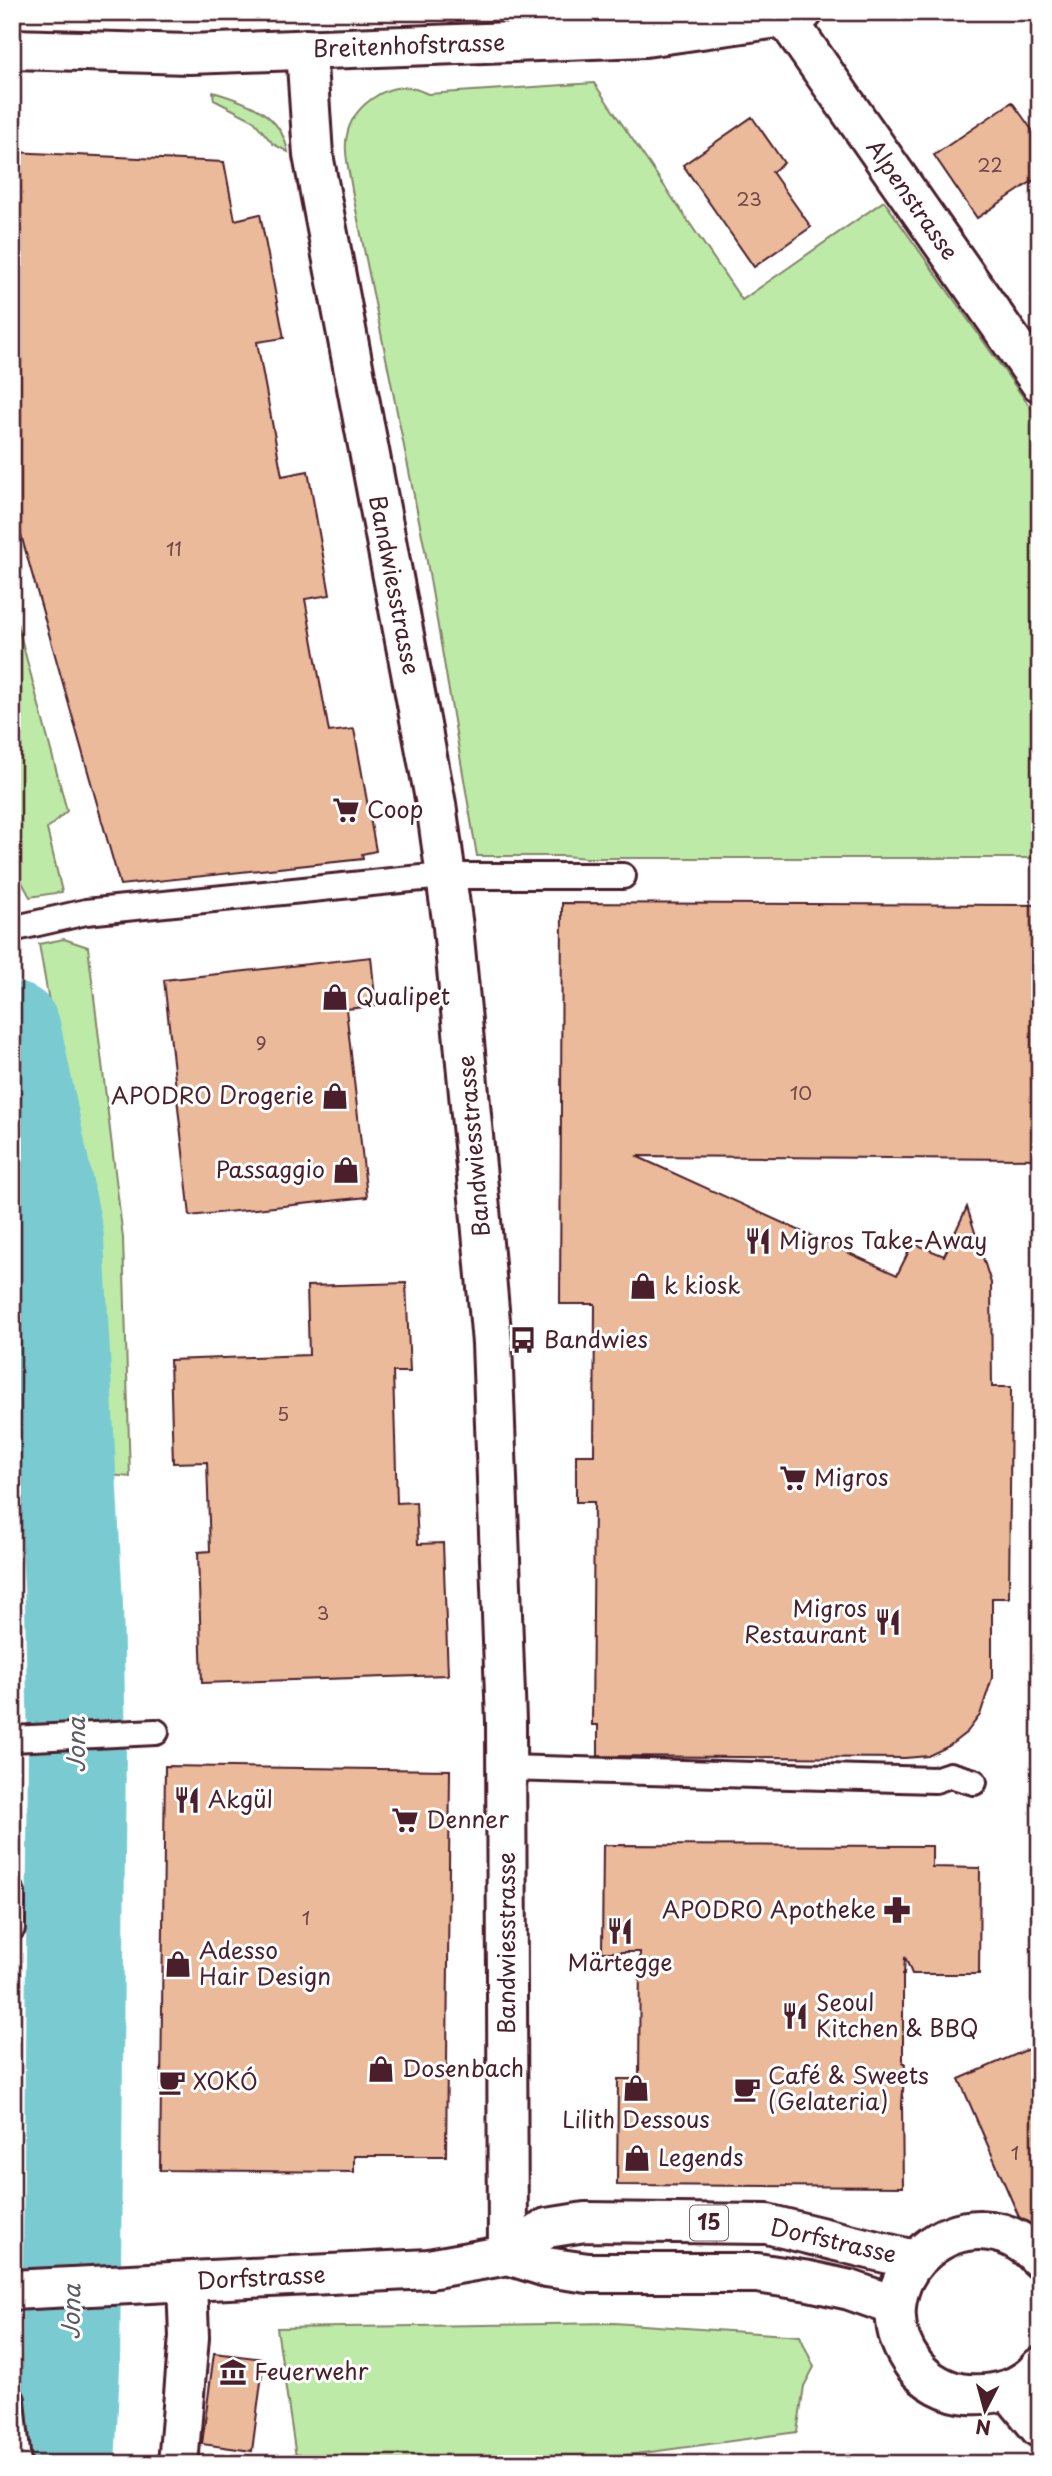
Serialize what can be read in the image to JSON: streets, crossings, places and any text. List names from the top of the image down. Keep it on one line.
{"streets":{"street":["Breitenhofstrasse","Alpenstrasse","Bandwiesstrasse","15","Dorfstrasse"]},"crossings":[["Breitenhofstrasse","Alpenstrasse"],["Breitenhofstrasse","Bandwiesstrasse"],["Bandwiesstrasse","Dorfstrasse"]],"water":["Jona"],"places":{"supermarket":["Coop","Migros","Denner"],"shop":["Qualipet","APODRO Drogerie","Passaggio","k kiosk","Adesso Hair Design","Dosenbach","Lilith Dessous","Legends"],"restaurant":["Migros Take-Away","Migros Restaurant","Akgül","Märtegge","Seoul Kitchen & BBQ"],"bus stop":["Bandwies"],"pharmacy":["APODRO Apotheke"],"cafe":["XOKÓ","Café & Sweets (Gelateria)"],"museum":["Feuerwehr"]},"house_numbers":["22","23","11","9","10","5","3","1","1"],"north":"bottom"}
